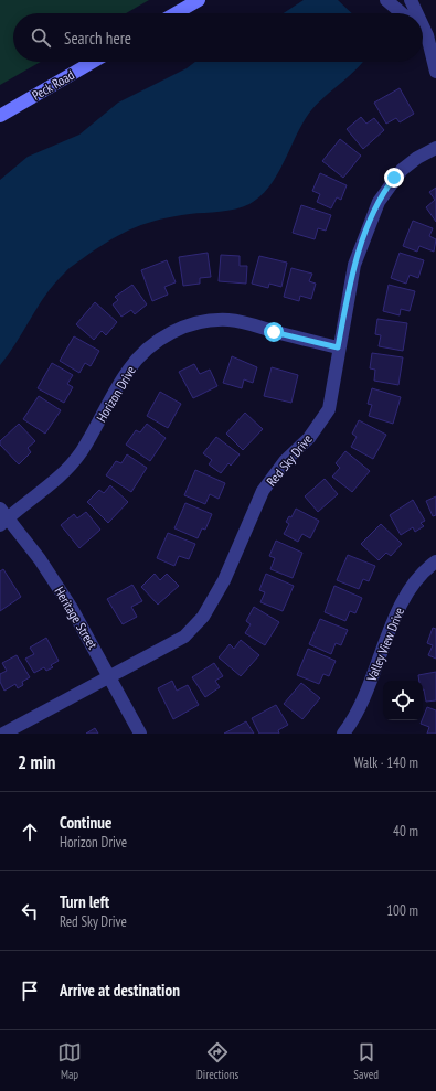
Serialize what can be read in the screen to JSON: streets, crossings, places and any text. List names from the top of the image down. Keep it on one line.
{"streets":{"street":["Peck Road","Horizon Drive","Red Sky Drive","Heritage Street","Valley View Drive"]},"crossings":[["Horizon Drive","Red Sky Drive"],["Horizon Drive","Heritage Street"],["Red Sky Drive","Heritage Street"]],"page":{"search":"Search here","heading":["2 min","Walk · 140 m"],"list":[["Continue","Horizon Drive","40 m"],["Turn left","Red Sky Drive","100 m"],"Arrive at destination"],"nav":["Map","Directions","Saved"]}}
